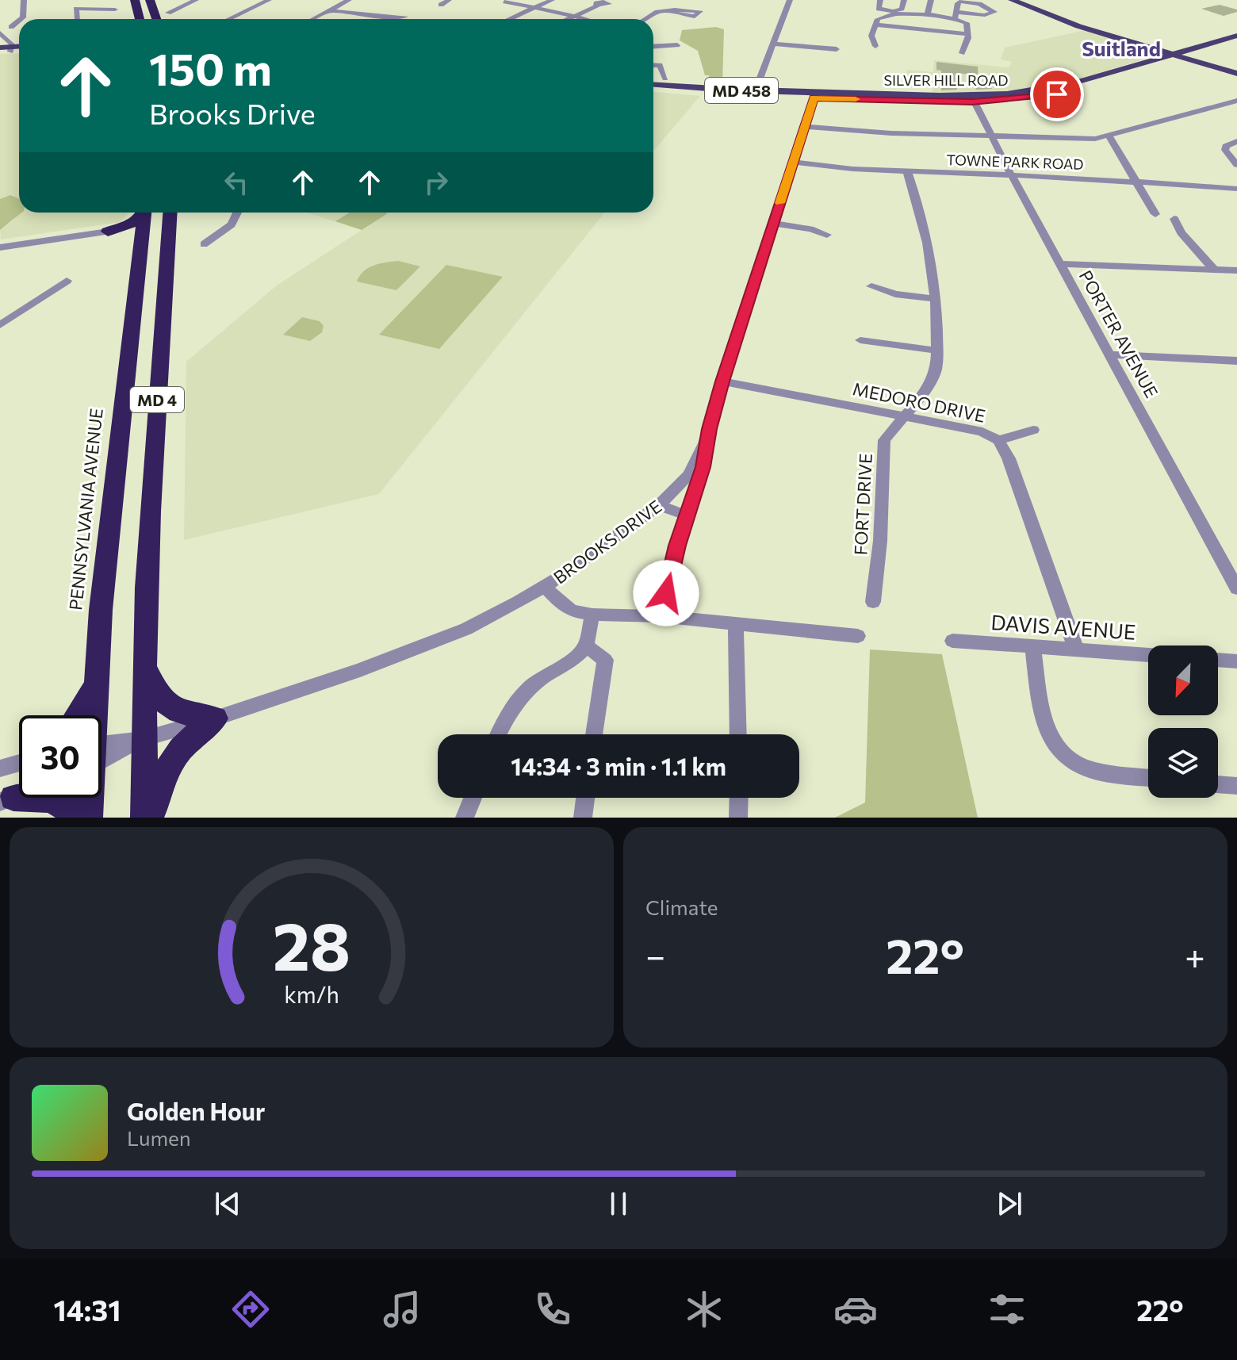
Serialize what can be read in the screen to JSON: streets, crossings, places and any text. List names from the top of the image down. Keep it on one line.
{"streets":{"highway":["MD 4","PENNSYLVANIA AVENUE"],"main road":["SILVER HILL ROAD","MD 458"],"street":["TOWNE PARK ROAD","PORTER AVENUE","MEDORO DRIVE","FORT DRIVE","BROOKS DRIVE","DAVIS AVENUE"]},"crossings":[["SILVER HILL ROAD","PORTER AVENUE"],["SILVER HILL ROAD","BROOKS DRIVE"],["TOWNE PARK ROAD","PORTER AVENUE"],["TOWNE PARK ROAD","FORT DRIVE"],["TOWNE PARK ROAD","BROOKS DRIVE"],["MD 4","BROOKS DRIVE"],["MEDORO DRIVE","FORT DRIVE"],["MEDORO DRIVE","BROOKS DRIVE"],["MEDORO DRIVE","DAVIS AVENUE"]],"districts":["Suitland"],"north":"bottom left","page":{"turn":["150 m","Brooks Drive"],"limit":"30","trip":"14:34 · 3 min · 1.1 km","tile":"Climate","heat":["−","22°","+"],"song":["Golden Hour","Lumen"],"tabs":["14:31","22°"],"gauge":["28","km/h"]}}
